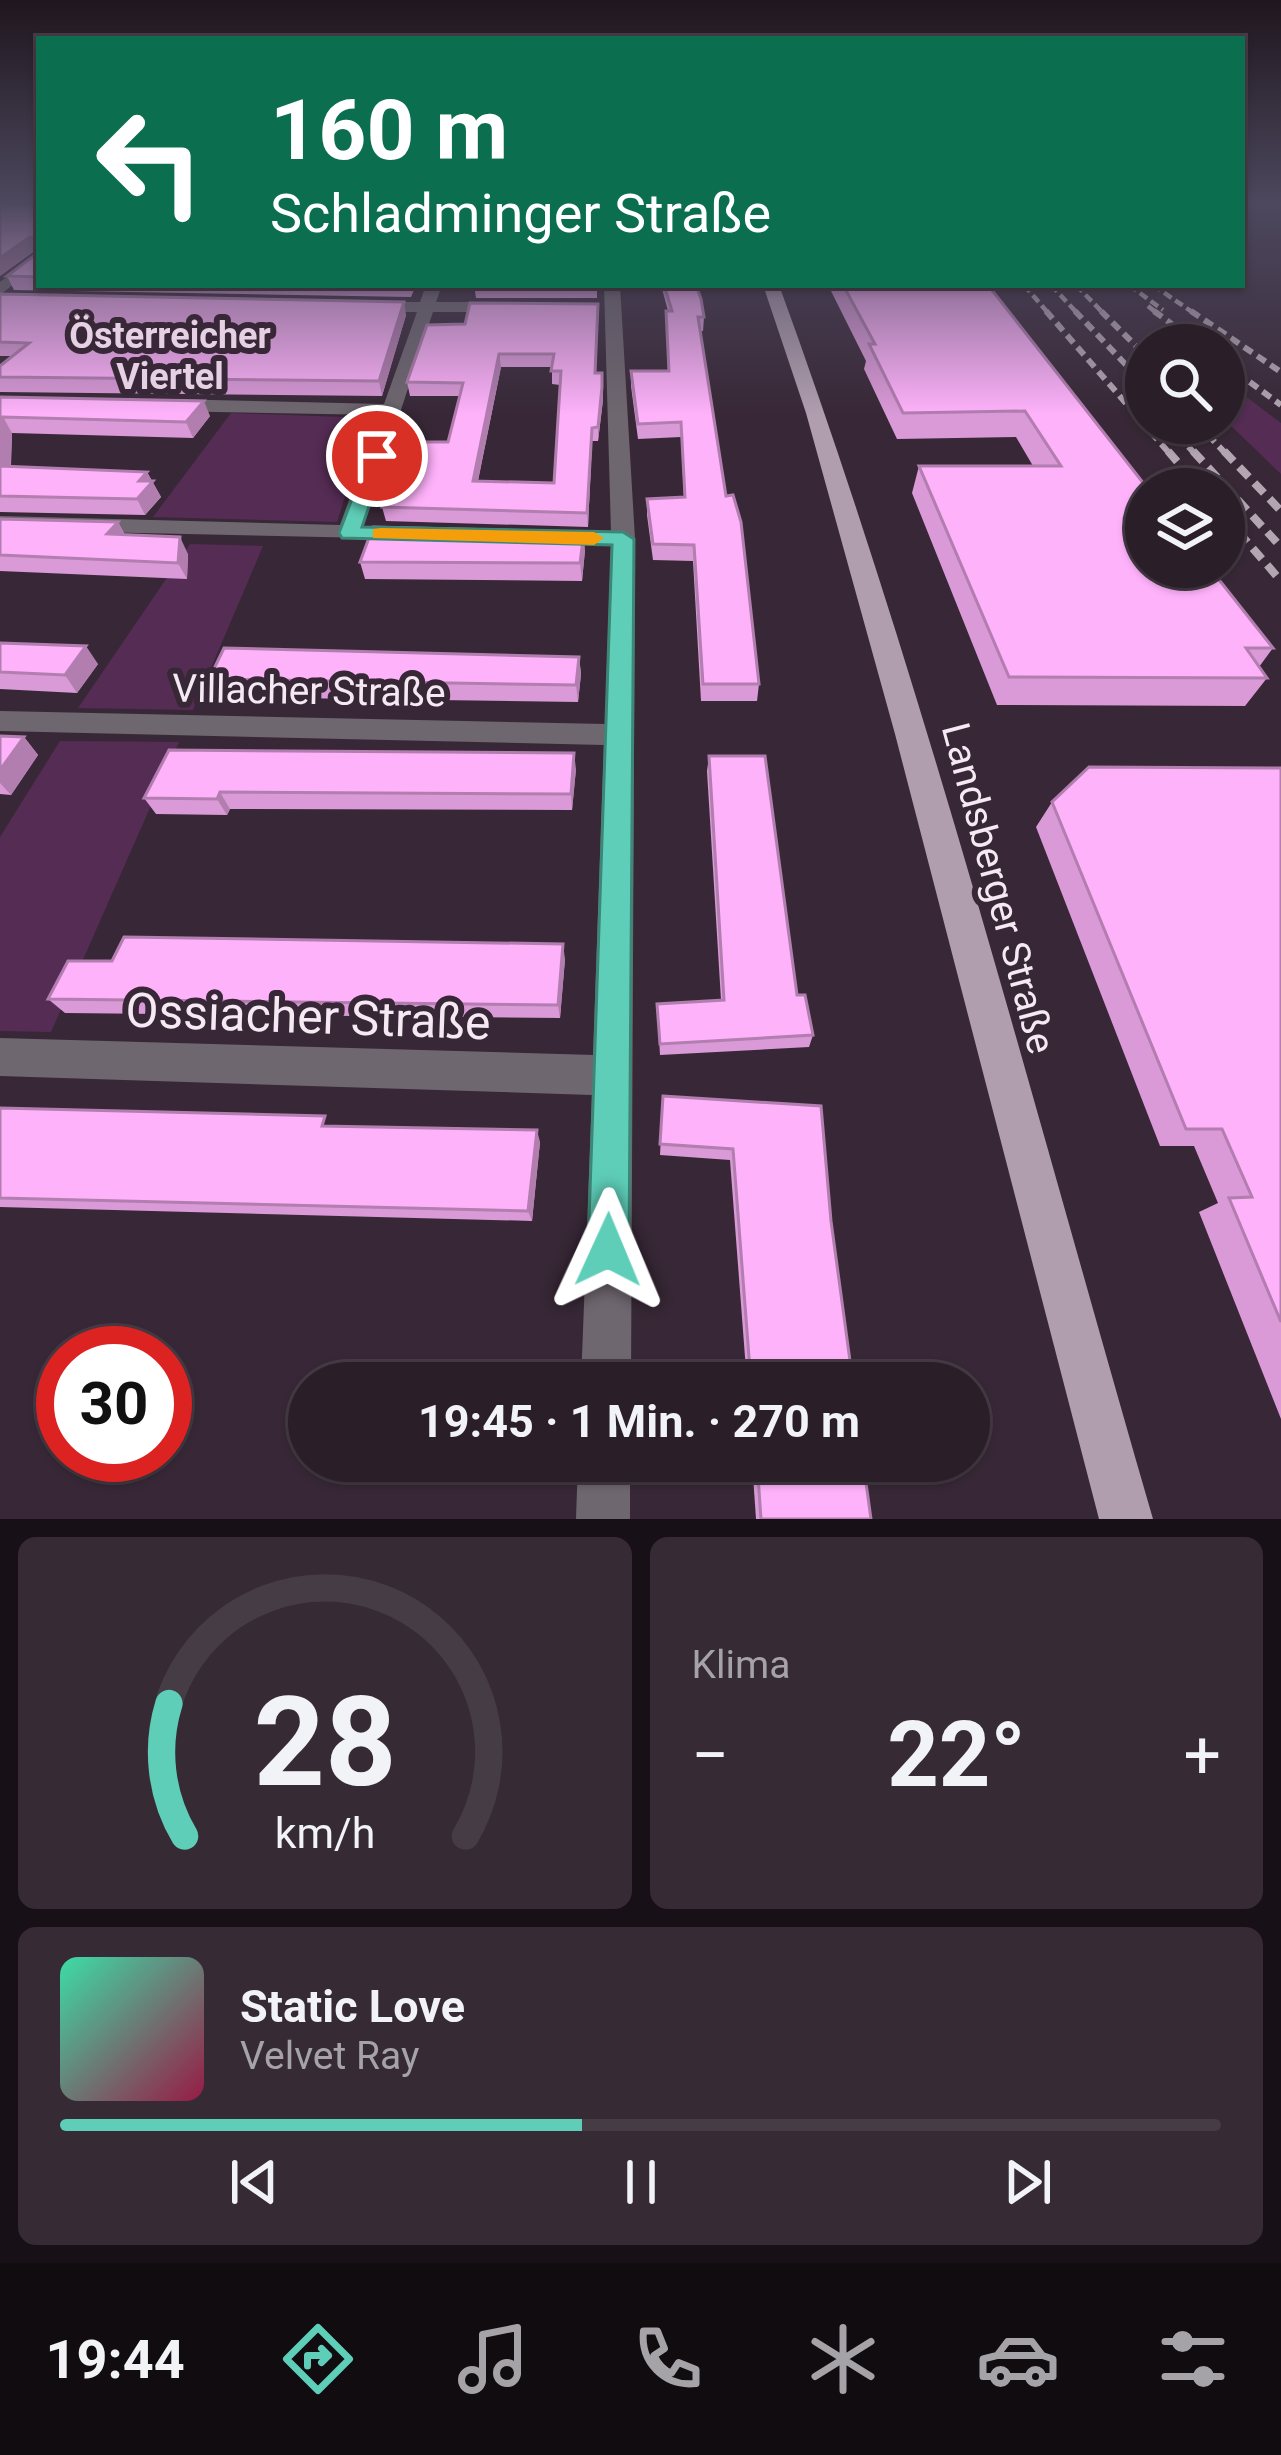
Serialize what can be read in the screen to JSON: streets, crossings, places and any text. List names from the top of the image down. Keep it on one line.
{"streets":{"main road":["Landsberger Straße"],"street":["Villacher Straße","Ossiacher Straße"]},"districts":["Österreicher Viertel"],"page":{"turn":["160 m","Schladminger Straße"],"limit":"30","trip":"19:45 · 1 Min. · 270 m","tile":"Klima","heat":["−","22°","+"],"song":["Static Love","Velvet Ray"],"tabs":"19:44","gauge":["28","km/h"]}}
